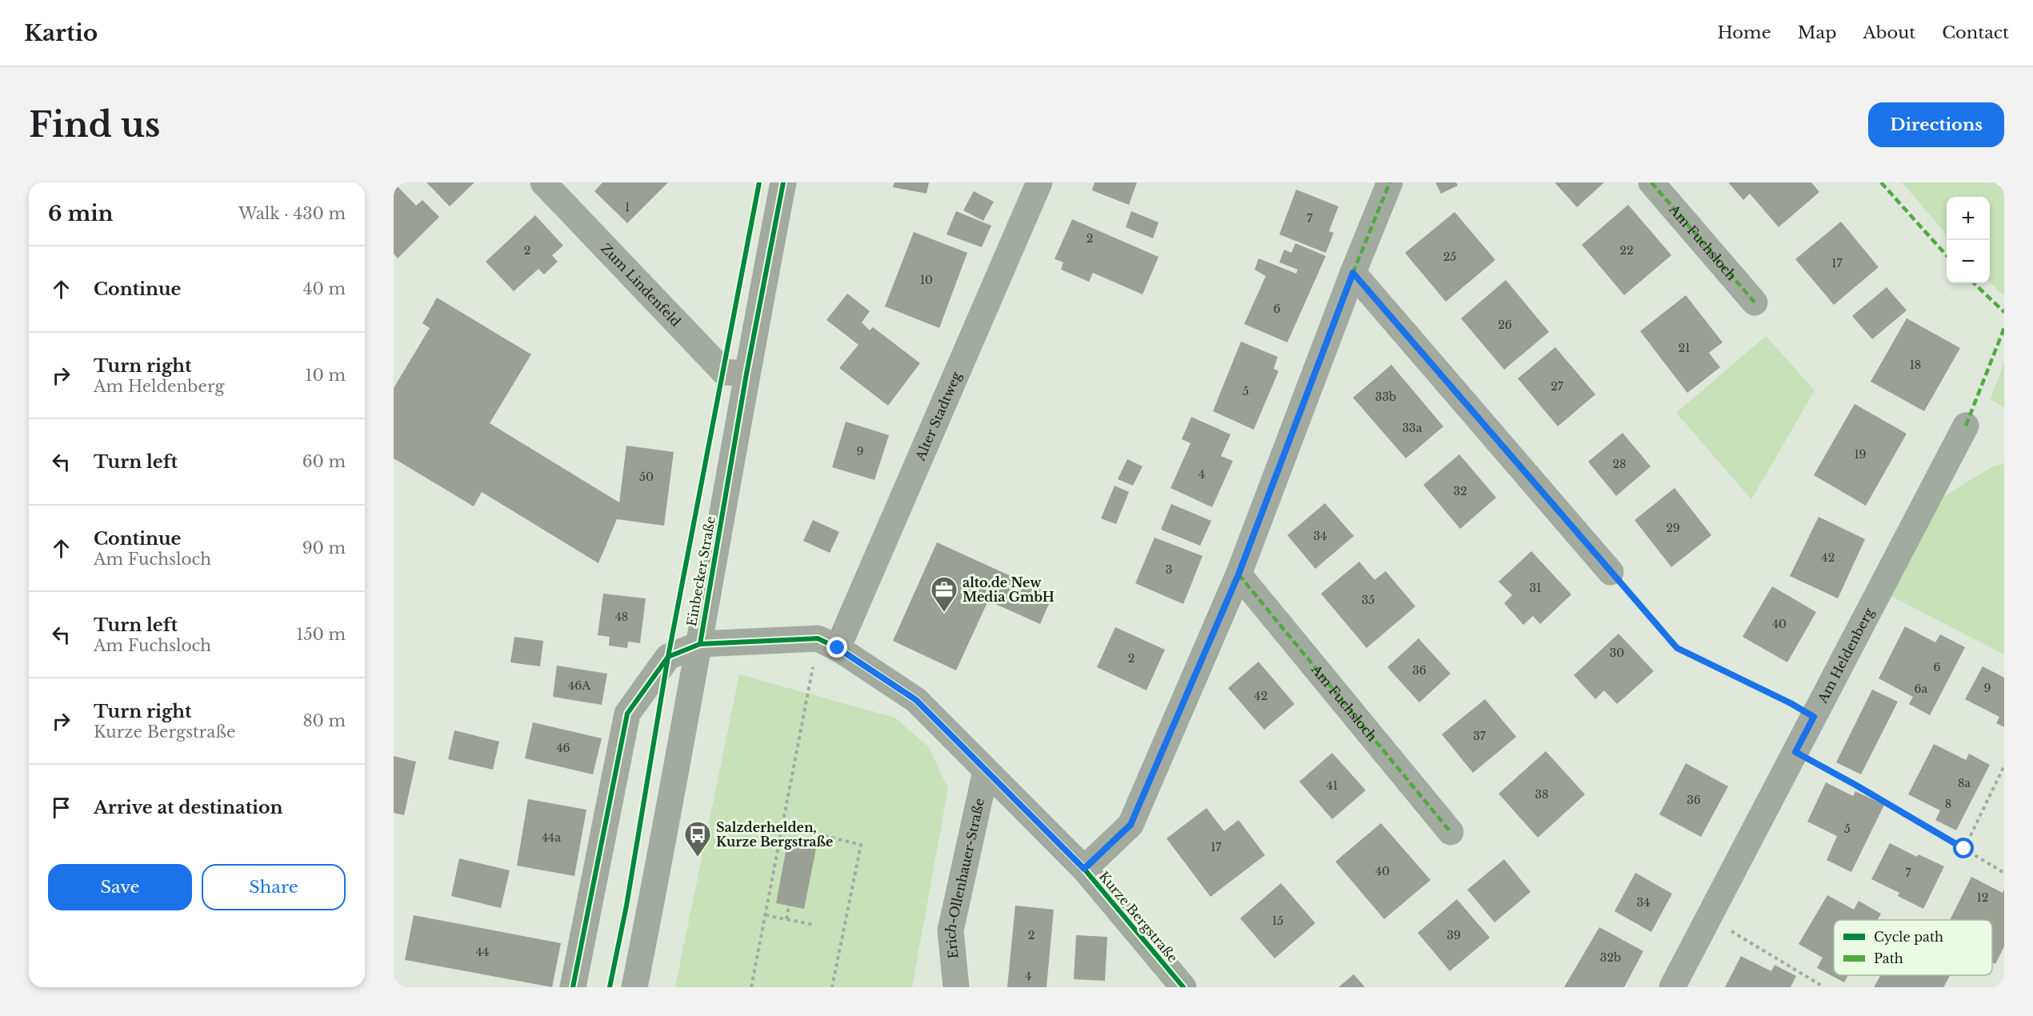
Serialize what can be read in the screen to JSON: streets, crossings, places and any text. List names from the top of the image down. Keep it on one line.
{"streets":{"street":["Am Fuchsloch","Zum Lindenfeld","Alter Stadtweg","Einbecker Straße","Am Heldenberg","Erich-Ollenhauer-Straße","Kurze Bergstraße"]},"crossings":[["Zum Lindenfeld","Einbecker Straße"],["Alter Stadtweg","Kurze Bergstraße"],["Erich-Ollenhauer-Straße","Kurze Bergstraße"]],"places":{"office":["alto.de New Media GmbH"],"bus stop":["Salzderhelden, Kurze Bergstraße"]},"house_numbers":["1","7","2","2","22","25","17","10","6","26","21","18","27","5","33b","33a","9","19","28","4","50","32","29","34","42","3","31","35","48","40","30","2","6","36","46A","9","6a","42","37","46","8a","41","38","36","8","5","44a","17","40","7","12","34","15","2","39","44","32b","4"],"legend":["Cycle path","Path"],"page":{"header":"Kartio","nav":["Home","Map","About","Contact"],"buttons":["Directions",["Save","Share"]],"title":"Find us","heading":["6 min","Walk · 430 m"],"map_buttons":["+","−"],"list":[["Continue","40 m"],["Turn right","Am Heldenberg","10 m"],["Turn left","60 m"],["Continue","Am Fuchsloch","90 m"],["Turn left","Am Fuchsloch","150 m"],["Turn right","Kurze Bergstraße","80 m"],"Arrive at destination"]}}
